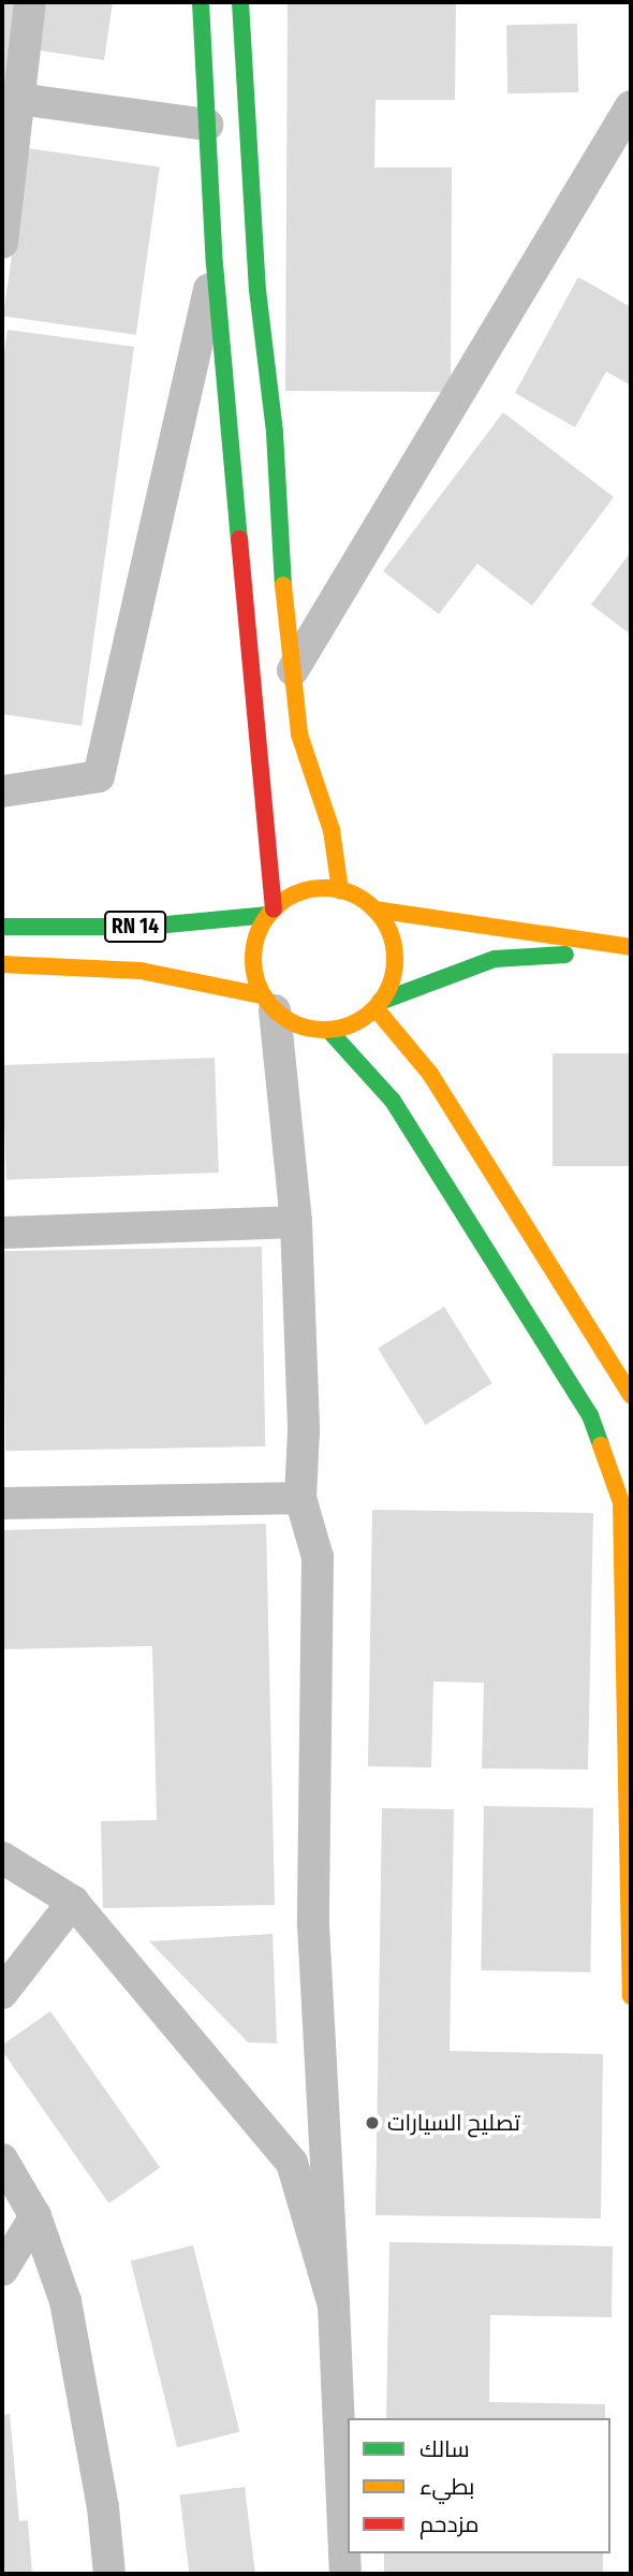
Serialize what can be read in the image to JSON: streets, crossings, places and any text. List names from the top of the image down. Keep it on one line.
{"streets":{"main road":["RN 14"]},"places":["تصليح السيارات"],"legend":["سالك","بطيء","مزدحم"]}
